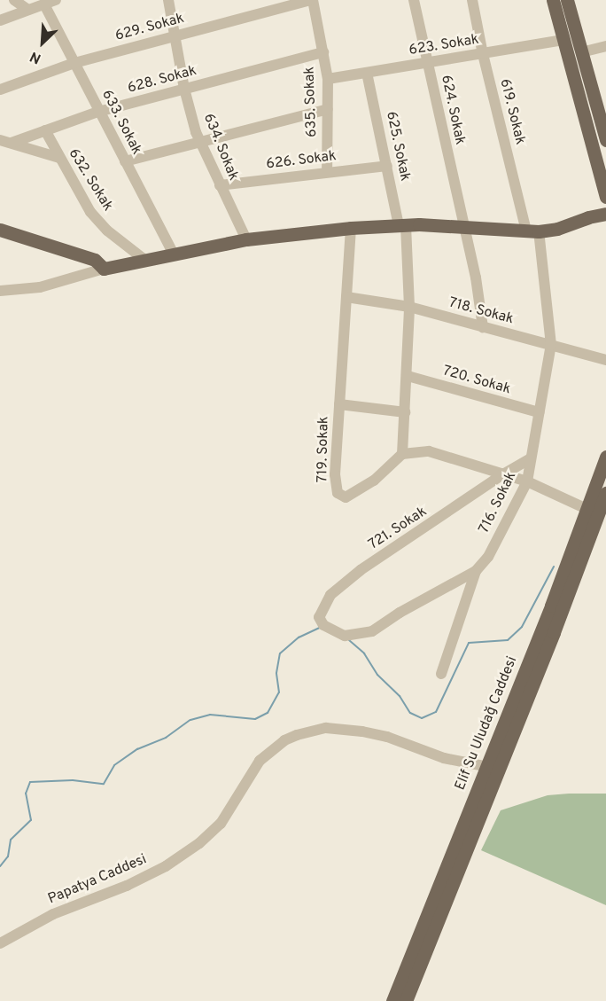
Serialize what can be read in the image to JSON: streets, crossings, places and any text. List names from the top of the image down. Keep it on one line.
{"streets":{"main road":["Elif Su Uludağ Caddesi"],"street":["629. Sokak","623. Sokak","628. Sokak","635. Sokak","624. Sokak","619. Sokak","633. Sokak","625. Sokak","634. Sokak","626. Sokak","632. Sokak","718. Sokak","720. Sokak","719. Sokak","716. Sokak","721. Sokak","Papatya Caddesi"]},"crossings":[["629. Sokak","635. Sokak"],["629. Sokak","633. Sokak"],["629. Sokak","634. Sokak"],["623. Sokak","635. Sokak"],["623. Sokak","624. Sokak"],["623. Sokak","619. Sokak"],["623. Sokak","625. Sokak"],["628. Sokak","635. Sokak"],["628. Sokak","633. Sokak"],["628. Sokak","634. Sokak"],["628. Sokak","632. Sokak"],["635. Sokak","626. Sokak"],["624. Sokak","718. Sokak"],["619. Sokak","716. Sokak"],["625. Sokak","626. Sokak"],["625. Sokak","718. Sokak"],["625. Sokak","720. Sokak"],["625. Sokak","719. Sokak"],["634. Sokak","626. Sokak"],["718. Sokak","719. Sokak"],["718. Sokak","716. Sokak"],["720. Sokak","716. Sokak"],["716. Sokak","721. Sokak"],["Elif Su Uludağ Caddesi","Papatya Caddesi"]],"north":"bottom left"}
